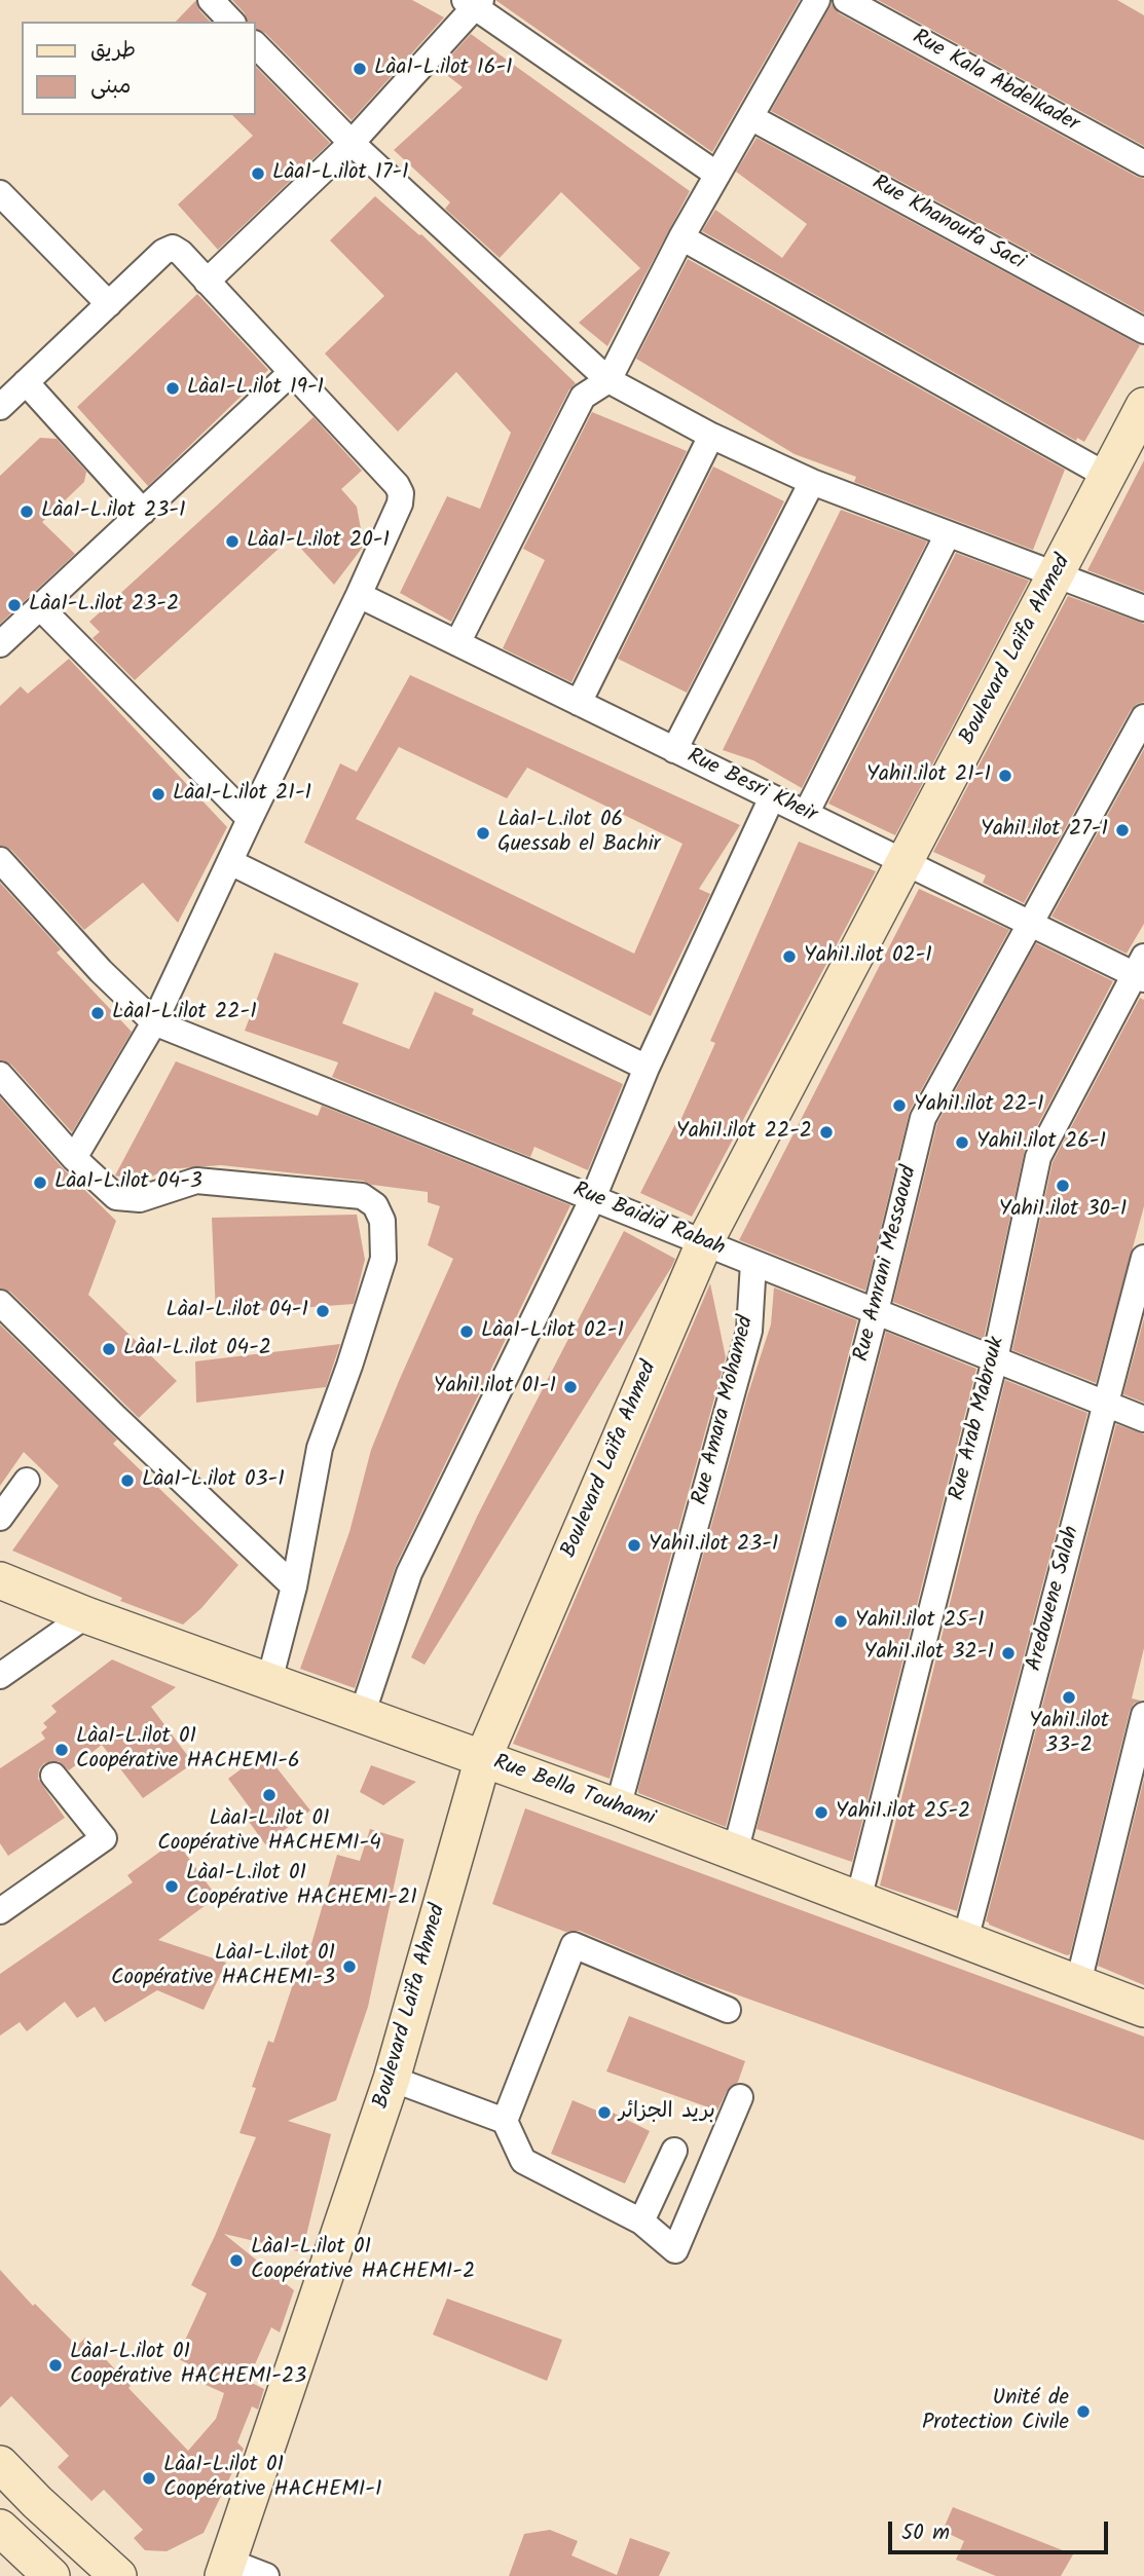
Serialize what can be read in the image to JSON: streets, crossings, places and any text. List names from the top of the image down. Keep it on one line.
{"streets":{"street":["Rue Kala Abdelkader","Rue Khanoufa Saci","Boulevard Laïfa Ahmed","Rue Besri Kheir","Rue Baidid Rabah","Rue Amrani Messaoud","Rue Amara Mohamed","Rue Arab Mabrouk","Aredouene Salah","Rue Bella Touhami"]},"crossings":[["Boulevard Laïfa Ahmed","Rue Besri Kheir"],["Boulevard Laïfa Ahmed","Rue Baidid Rabah"],["Boulevard Laïfa Ahmed","Rue Bella Touhami"],["Rue Besri Kheir","Rue Amrani Messaoud"],["Rue Besri Kheir","Rue Arab Mabrouk"],["Rue Baidid Rabah","Rue Amrani Messaoud"],["Rue Baidid Rabah","Rue Amara Mohamed"],["Rue Baidid Rabah","Rue Arab Mabrouk"],["Rue Baidid Rabah","Aredouene Salah"],["Rue Amrani Messaoud","Rue Bella Touhami"],["Rue Amara Mohamed","Rue Bella Touhami"],["Rue Arab Mabrouk","Rue Bella Touhami"],["Aredouene Salah","Rue Bella Touhami"]],"places":["Làa1-L.ilot 16-1","Làa1-L.ilot 17-1","Làa1-L.ilot 19-1","Làa1-L.ilot 23-1","Làa1-L.ilot 20-1","Làa1-L.ilot 23-2","Yahi1.ilot 21-1","Làa1-L.ilot 21-1","Yahi1.ilot 27-1","Làa1-L.ilot 06 Guessab el Bachir","Yahi1.ilot 02-1","Làa1-L.ilot 22-1","Yahi1.ilot 22-1","Yahi1.ilot 22-2","Yahi1.ilot 26-1","Làa1-L.ilot 04-3","Yahi1.ilot 30-1","Làa1-L.ilot 04-1","Làa1-L.ilot 02-1","Làa1-L.ilot 04-2","Yahi1.ilot 01-1","Làa1-L.ilot 03-1","Yahi1.ilot 23-1","Yahi1.ilot 25-1","Yahi1.ilot 32-1","Yahi1.ilot 33-2","Làa1-L.ilot 01 Coopérative HACHEMI-6","Làa1-L.ilot 01 Coopérative HACHEMI-4","Yahi1.ilot 25-2","Làa1-L.ilot 01 Coopérative HACHEMI-21","Làa1-L.ilot 01 Coopérative HACHEMI-3","بريد الجزائر","Làa1-L.ilot 01 Coopérative HACHEMI-2","Làa1-L.ilot 01 Coopérative HACHEMI-23","Unité de Protection Civile","Làa1-L.ilot 01 Coopérative HACHEMI-1"],"legend":["طريق","مبنى"],"scale_bar":"50 m"}
